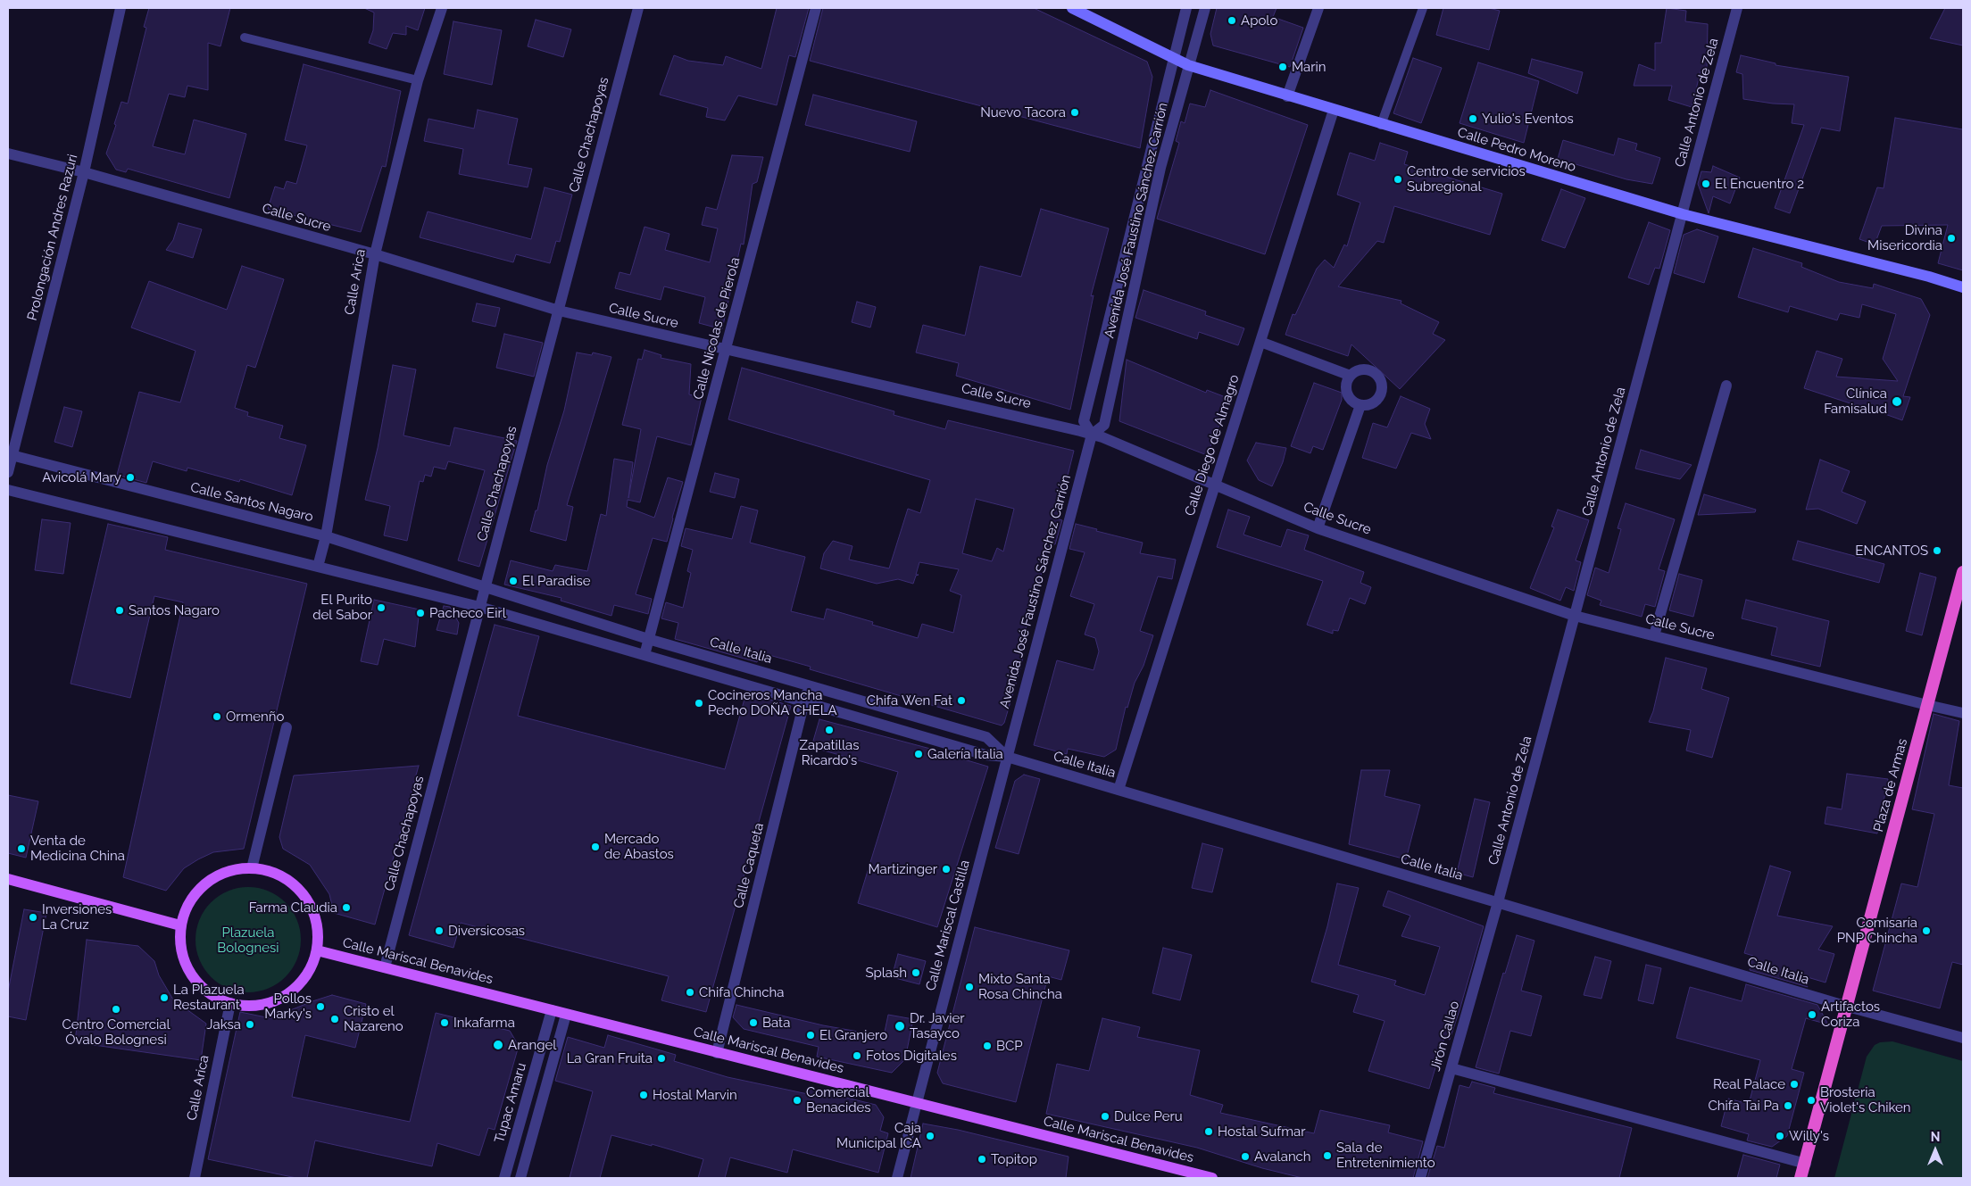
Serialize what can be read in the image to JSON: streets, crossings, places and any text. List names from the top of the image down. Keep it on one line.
{"streets":{"highway":["Plaza de Armas"],"main road":["Calle Pedro Moreno","Calle Mariscal Benavides"],"street":["Calle Antonio de Zela","Calle Chachapoyas","Calle Sucre","Avenida José Faustino Sánchez Carrión","Prolongación Andres Razuri","Calle Arica","Calle Nicolas de Pierola","Calle Diego de Almagro","Calle Santos Nagaro","Calle Italia","Calle Caqueta","Calle Mariscal Castilla","Jirón Callao","Tupac Amaru"]},"crossings":[["Calle Antonio de Zela","Calle Pedro Moreno"],["Calle Antonio de Zela","Calle Sucre"],["Calle Antonio de Zela","Calle Italia"],["Calle Antonio de Zela","Jirón Callao"],["Calle Chachapoyas","Calle Sucre"],["Calle Chachapoyas","Calle Santos Nagaro"],["Calle Chachapoyas","Calle Italia"],["Calle Chachapoyas","Calle Mariscal Benavides"],["Calle Pedro Moreno","Avenida José Faustino Sánchez Carrión"],["Calle Pedro Moreno","Calle Diego de Almagro"],["Calle Sucre","Avenida José Faustino Sánchez Carrión"],["Calle Sucre","Prolongación Andres Razuri"],["Calle Sucre","Calle Arica"],["Calle Sucre","Calle Nicolas de Pierola"],["Calle Sucre","Calle Diego de Almagro"],["Calle Sucre","Plaza de Armas"],["Avenida José Faustino Sánchez Carrión","Calle Italia"],["Avenida José Faustino Sánchez Carrión","Calle Mariscal Castilla"],["Prolongación Andres Razuri","Calle Santos Nagaro"],["Calle Arica","Calle Santos Nagaro"],["Calle Arica","Calle Mariscal Benavides"],["Calle Nicolas de Pierola","Calle Italia"],["Calle Diego de Almagro","Calle Italia"],["Calle Santos Nagaro","Calle Italia"],["Calle Italia","Plaza de Armas"],["Calle Italia","Calle Caqueta"],["Calle Italia","Calle Mariscal Castilla"],["Calle Italia","Jirón Callao"],["Calle Caqueta","Calle Mariscal Benavides"],["Calle Mariscal Castilla","Calle Mariscal Benavides"],["Calle Mariscal Benavides","Tupac Amaru"]],"parks":["Plazuela Bolognesi"],"places":["Apolo","Marin","Nuevo Tacora","Yulio's Eventos","Centro de servicios Subregional","El Encuentro 2","Divina Misericordia","Clínica Famisalud","Avicolá Mary","ENCANTOS","El Paradise","El Purito del Sabor","Santos Nagaro","Pacheco Eirl","Chifa Wen Fat","Cocineros Mancha Pecho DOÑA CHELA","Ormenño","Zapatillas Ricardo's","Galería Italia","Mercado de Abastos","Venta de Medicina China","Martizinger","Farma Claudia","Inversiones La Cruz","Diversicosas","Comisaría PNP Chincha","Splash","Mixto Santa Rosa Chincha","Chifa Chincha","La Plazuela Restaurant","Pollos Marky's","Centro Comercial Óvalo Bolognesi","Artifactos Coriza","Cristo el Nazareno","Inkafarma","Bata","Jaksa","Dr. Javier Tasayco","El Granjero","Arangel","BCP","Fotos Digitales","La Gran Fruita","Real Palace","Hostal Marvin","Comercial Benacides","Brosteria Violet's Chiken","Chifa Tai Pa","Dulce Peru","Hostal Sufmar","Caja Municipal ICA","Willy's","Sala de Entretenimiento","Avalanch","Topitop"],"north":"top"}
